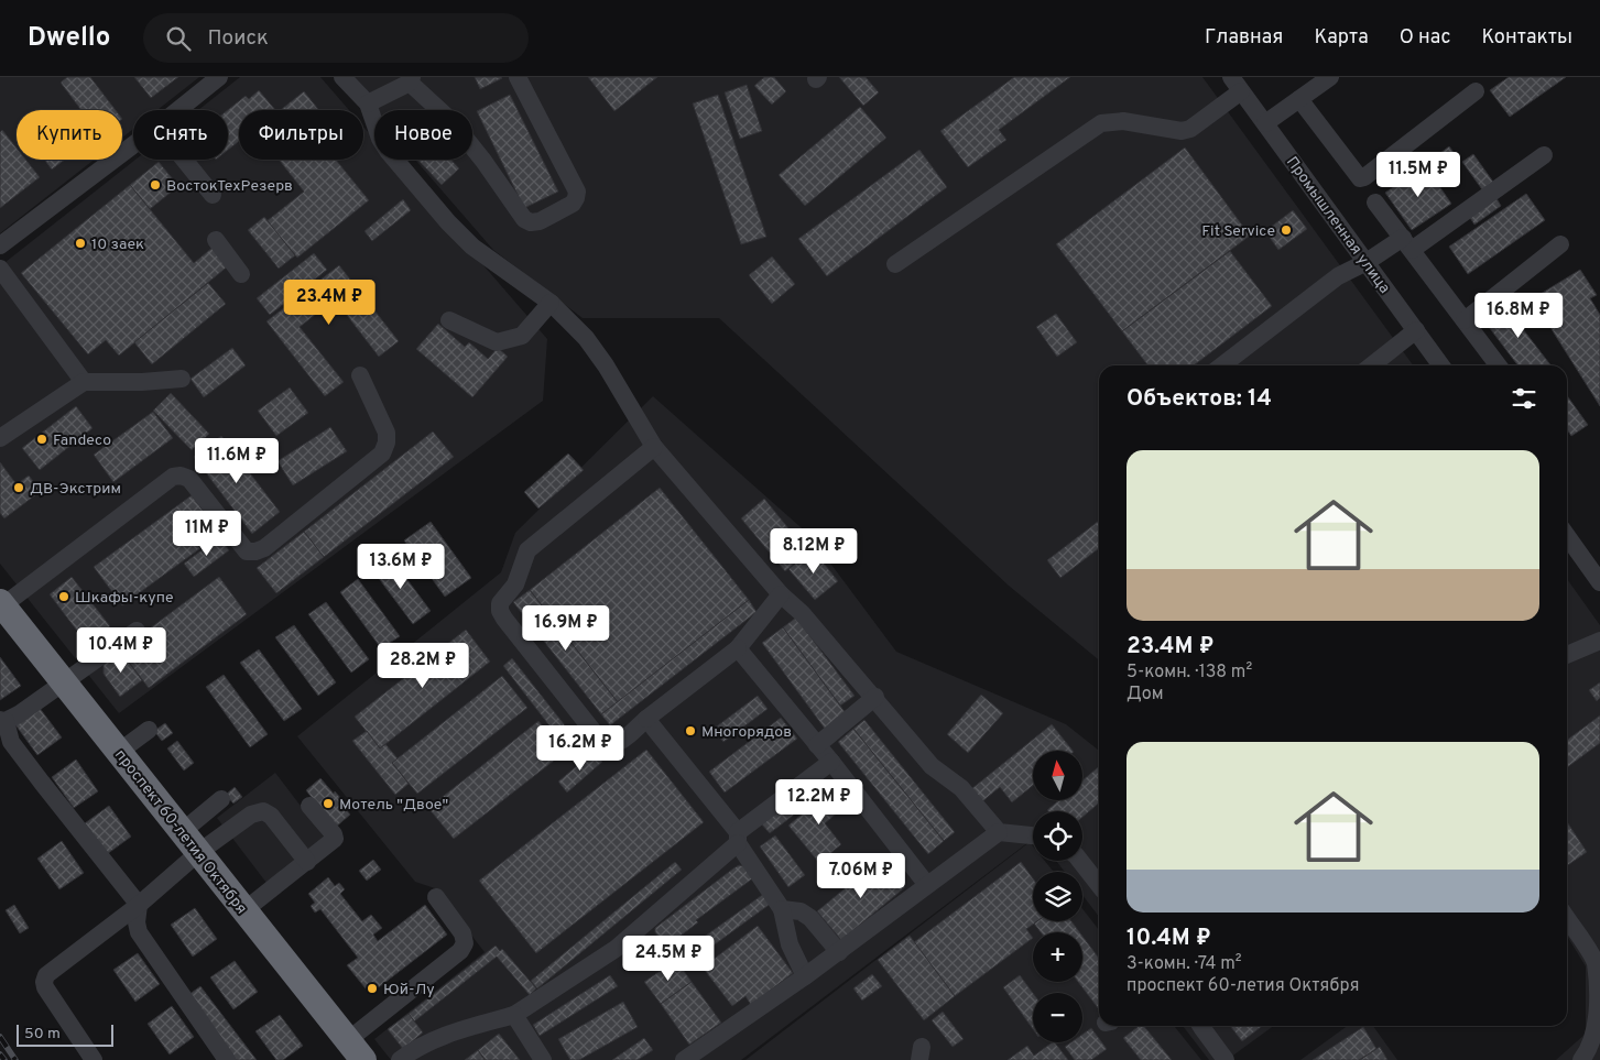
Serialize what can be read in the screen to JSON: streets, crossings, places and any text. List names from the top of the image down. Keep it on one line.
{"streets":{"highway":["проспект 60-летия Октября"],"street":["Промышленная улица"]},"places":["ВостокТехРезерв","Fit Service","10 заек","Fandeco","ДВ-Экстрим","Шкафы-купе","Многорядов","Мотель \"Двое\"","Юй-Лу"],"scale_bar":"50 m","north":"top","page":{"header":"Dwello","search":"Поиск","nav":["Главная","Карта","О нас","Контакты"],"chip":["Купить","Снять","Фильтры","Новое"],"price":["11.5M ₽","23.4M ₽","16.8M ₽","11.6M ₽","11M ₽","8.12M ₽","13.6M ₽","16.9M ₽","10.4M ₽","28.2M ₽","16.2M ₽","12.2M ₽","7.06M ₽","24.5M ₽"],"heading":"Объектов: 14","list":[{"name":"23.4M ₽","note":"5-комн. · 138 m² · Дом"},{"name":"10.4M ₽","note":"3-комн. · 74 m² · проспект 60-летия Октября"}],"map_buttons":["+","−"],"scale":"50 m"}}
